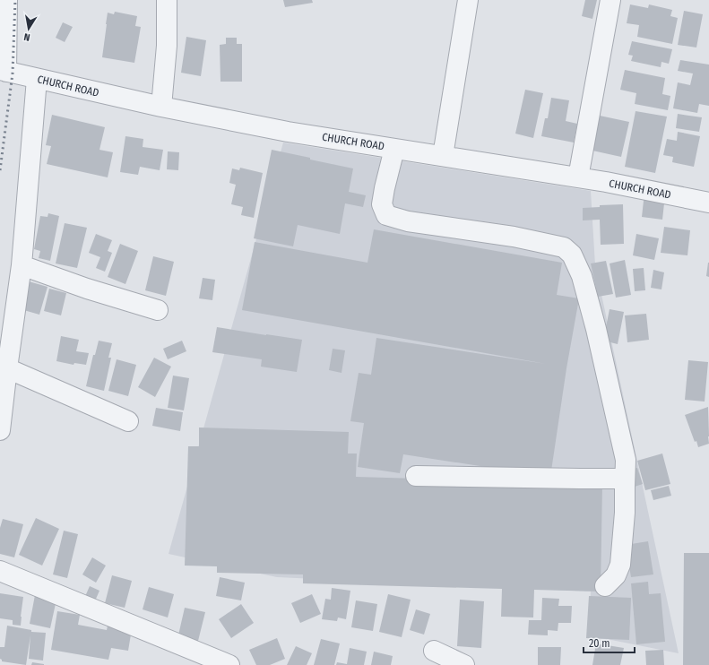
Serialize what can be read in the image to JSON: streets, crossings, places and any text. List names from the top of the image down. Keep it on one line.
{"streets":{"street":["CHURCH ROAD"]},"scale_bar":"20 m","north":"bottom"}
